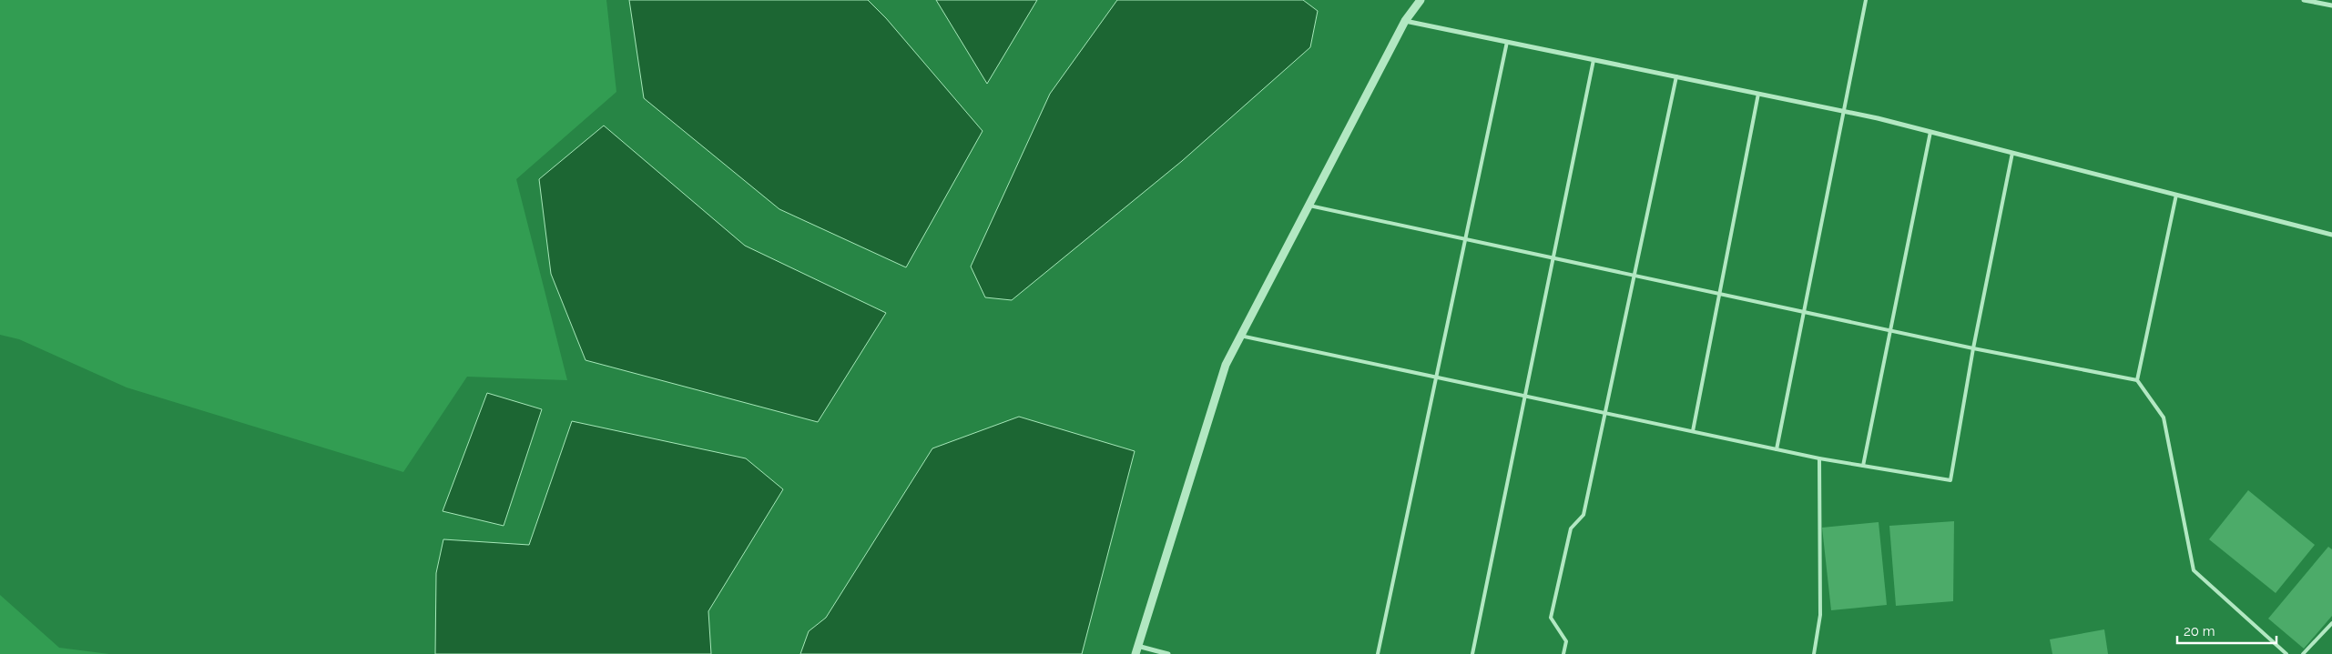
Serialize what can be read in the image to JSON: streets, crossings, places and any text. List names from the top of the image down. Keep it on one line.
{"scale_bar":"20 m"}
